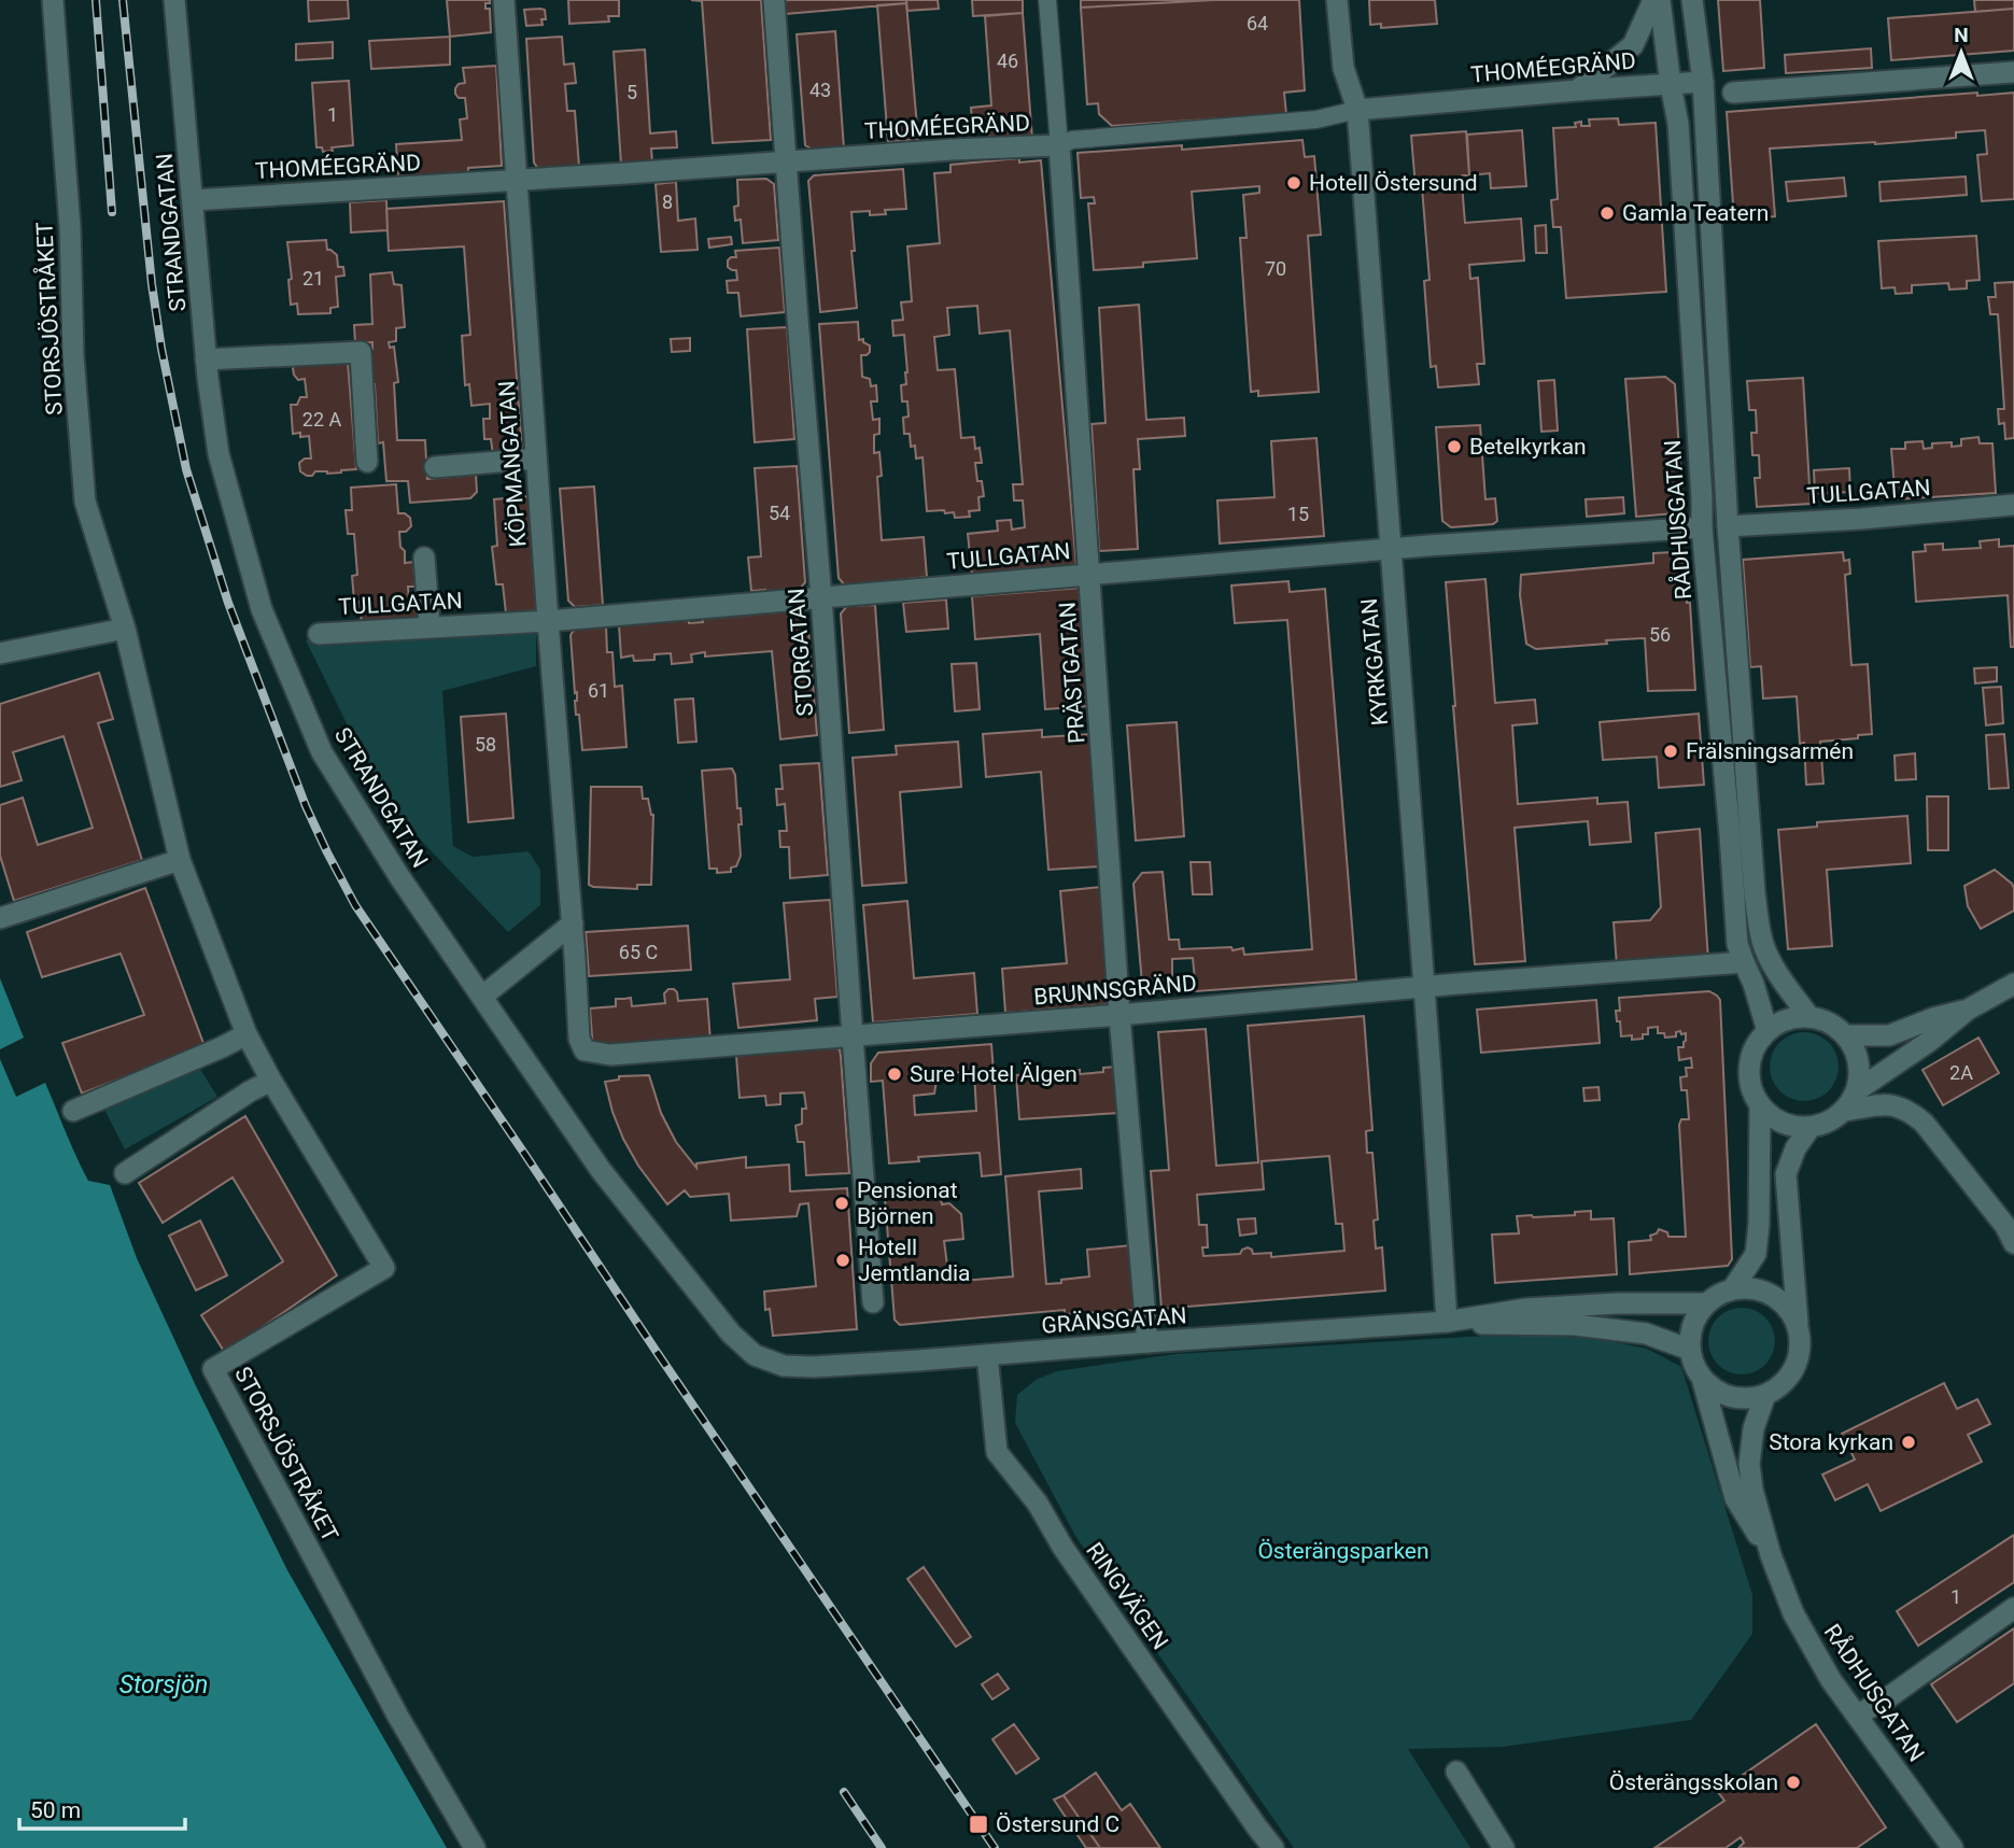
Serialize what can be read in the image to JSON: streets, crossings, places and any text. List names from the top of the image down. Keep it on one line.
{"streets":{"street":["THOMÉEGRÄND","STRANDGATAN","STORSJÖSTRÅKET","KÖPMANGATAN","TULLGATAN","RÅDHUSGATAN","STORGATAN","KYRKGATAN","PRÄSTGATAN","BRUNNSGRÄND","GRÄNSGATAN","RINGVÄGEN"]},"crossings":[["THOMÉEGRÄND","STRANDGATAN"],["THOMÉEGRÄND","KÖPMANGATAN"],["THOMÉEGRÄND","RÅDHUSGATAN"],["THOMÉEGRÄND","STORGATAN"],["THOMÉEGRÄND","KYRKGATAN"],["THOMÉEGRÄND","PRÄSTGATAN"],["STRANDGATAN","GRÄNSGATAN"],["KÖPMANGATAN","TULLGATAN"],["KÖPMANGATAN","BRUNNSGRÄND"],["TULLGATAN","RÅDHUSGATAN"],["TULLGATAN","STORGATAN"],["TULLGATAN","KYRKGATAN"],["TULLGATAN","PRÄSTGATAN"],["RÅDHUSGATAN","BRUNNSGRÄND"],["RÅDHUSGATAN","GRÄNSGATAN"],["STORGATAN","BRUNNSGRÄND"],["KYRKGATAN","BRUNNSGRÄND"],["KYRKGATAN","GRÄNSGATAN"],["PRÄSTGATAN","BRUNNSGRÄND"],["PRÄSTGATAN","GRÄNSGATAN"],["GRÄNSGATAN","RINGVÄGEN"]],"water":["Storsjön"],"parks":["Österängsparken"],"places":{"other":["Hotell Östersund","Gamla Teatern","Betelkyrkan","Frälsningsarmén","Sure Hotel Älgen","Pensionat Björnen","Hotell Jemtlandia","Stora kyrkan","Österängsskolan"],"transit":["Östersund C"]},"house_numbers":["64","46","43","5","1","8","70","21","22 A","54","15","56","61","58","65 C","2A","1"],"scale_bar":"50 m","north":"top"}
